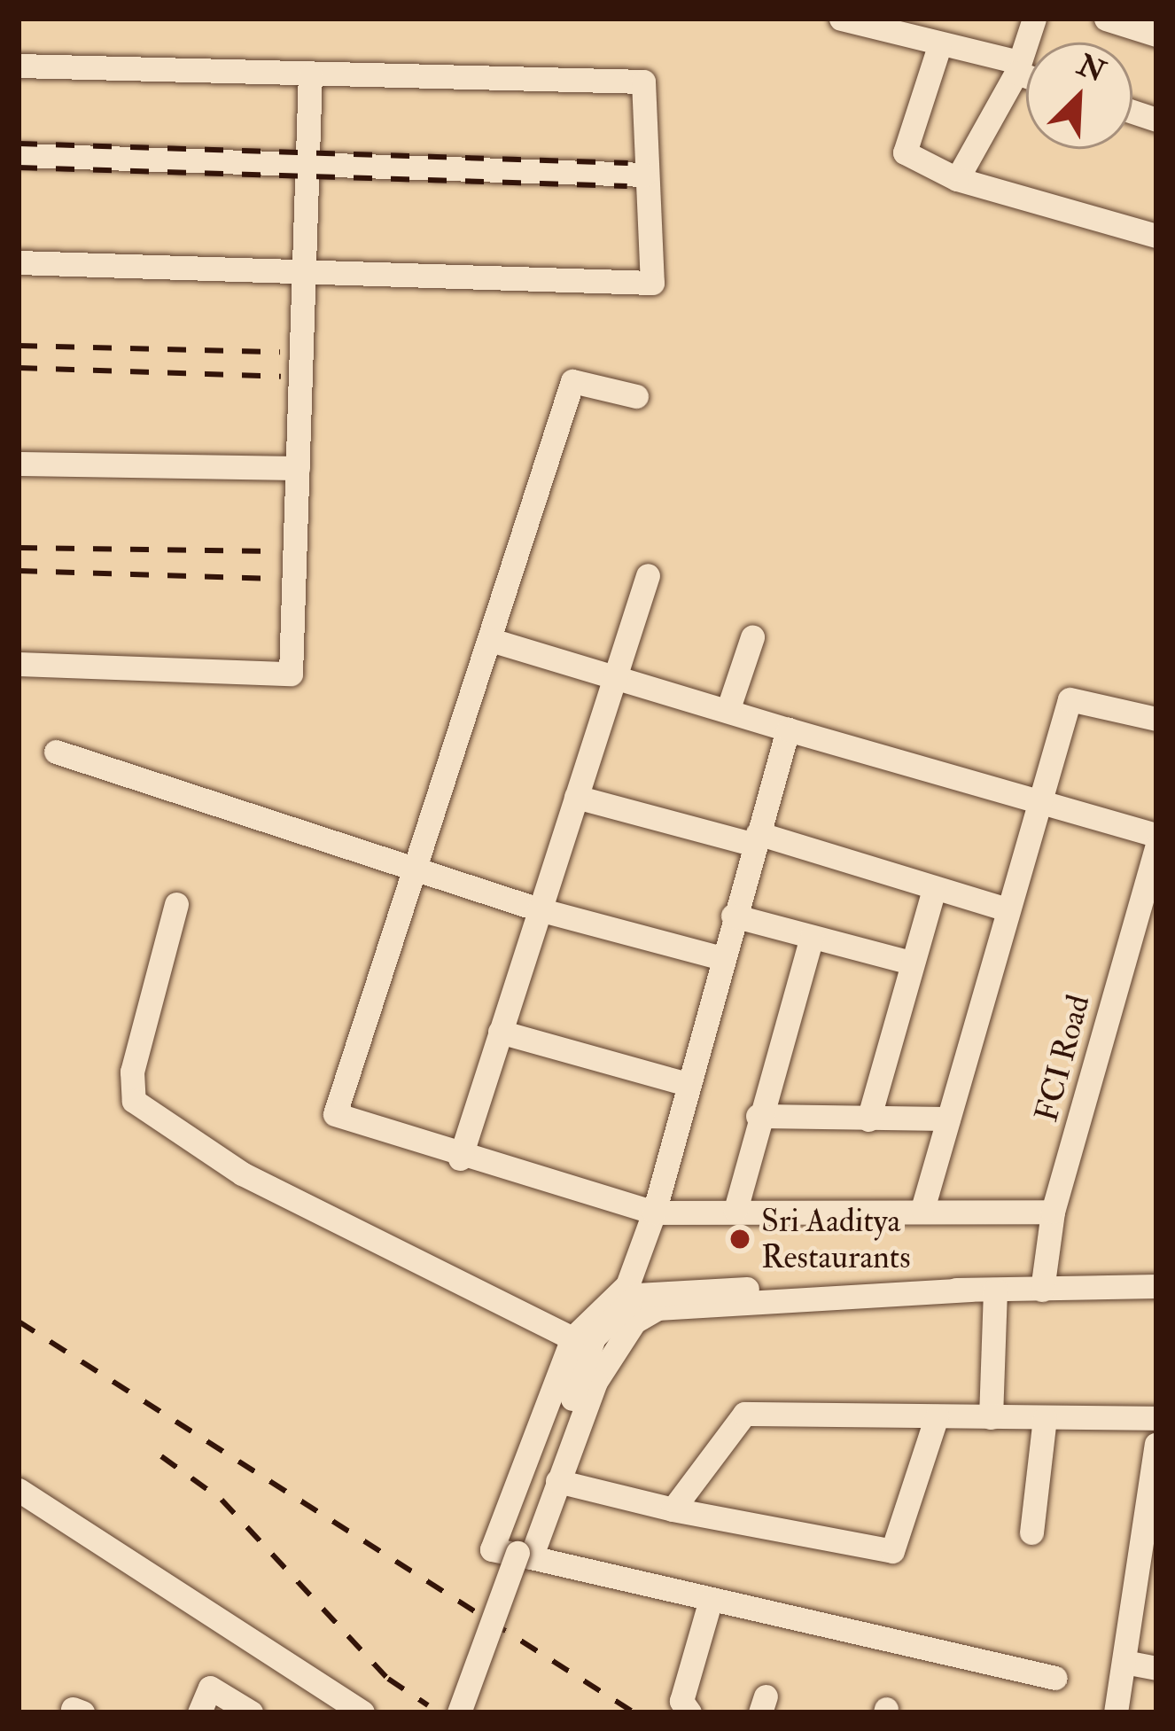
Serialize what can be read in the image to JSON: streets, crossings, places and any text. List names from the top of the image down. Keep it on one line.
{"streets":{"street":["FCI Road"]},"places":["Sri Aaditya Restaurants"],"north":"top right"}
